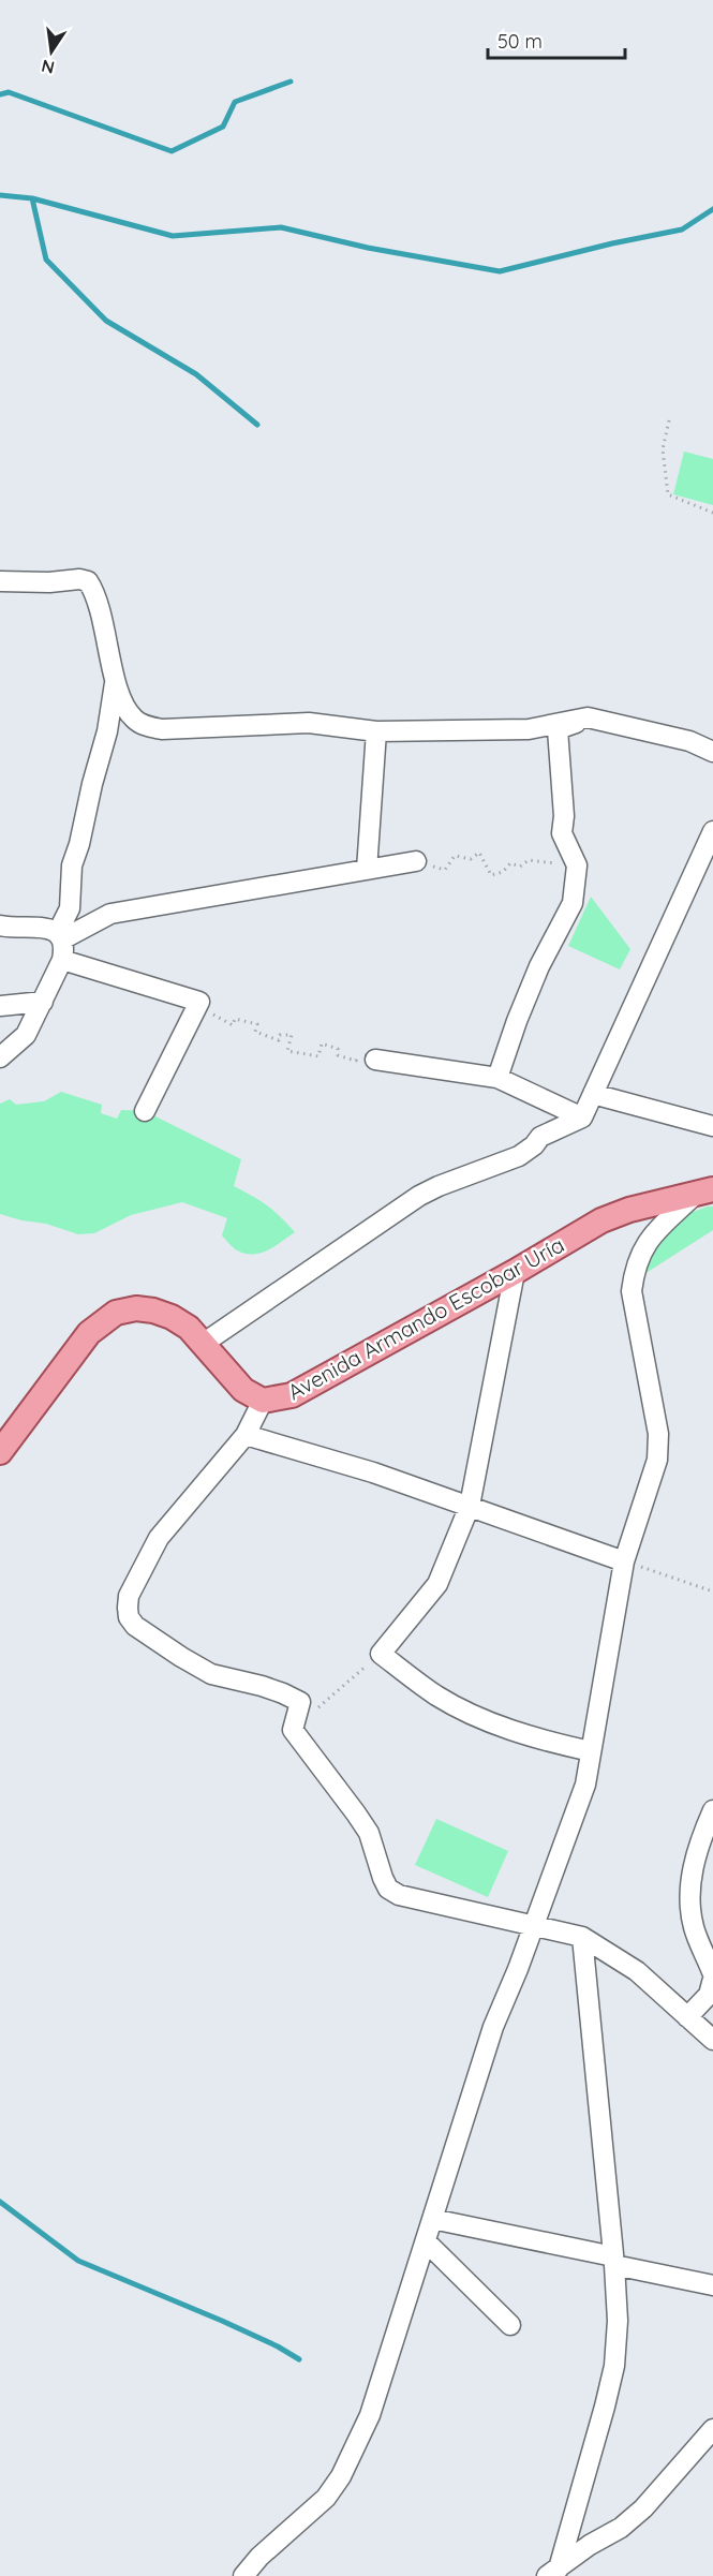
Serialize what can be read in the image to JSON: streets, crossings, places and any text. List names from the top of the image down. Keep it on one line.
{"streets":{"main road":["Avenida Armando Escobar Uría"]},"scale_bar":"50 m","north":"bottom"}
